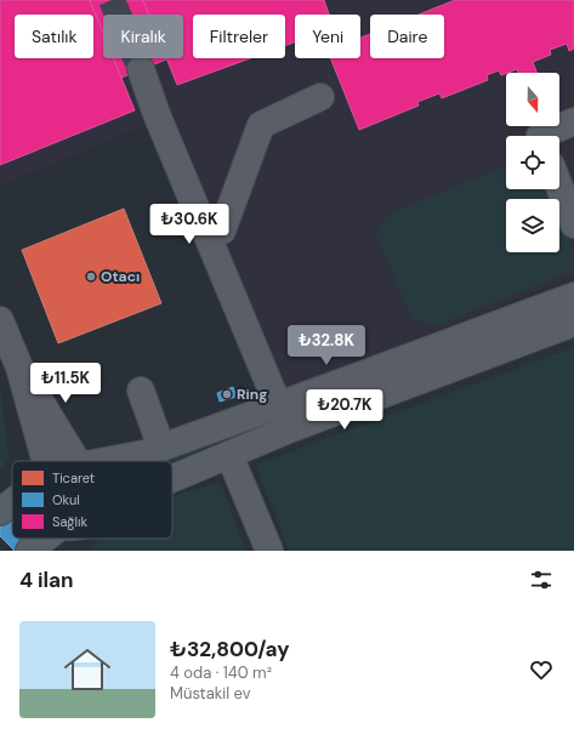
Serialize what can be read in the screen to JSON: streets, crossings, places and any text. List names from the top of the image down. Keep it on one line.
{"places":["Otacı","Ring"],"legend":["Ticaret","Okul","Sağlık"],"north":"bottom","page":{"chip":["Satılık","Kiralık","Filtreler","Yeni","Daire"],"price":["₺30.6K","₺32.8K","₺11.5K","₺20.7K"],"heading":"4 ilan","list":[{"name":"₺32,800/ay","note":"4 oda · 140 m² · Müstakil ev"}]}}
